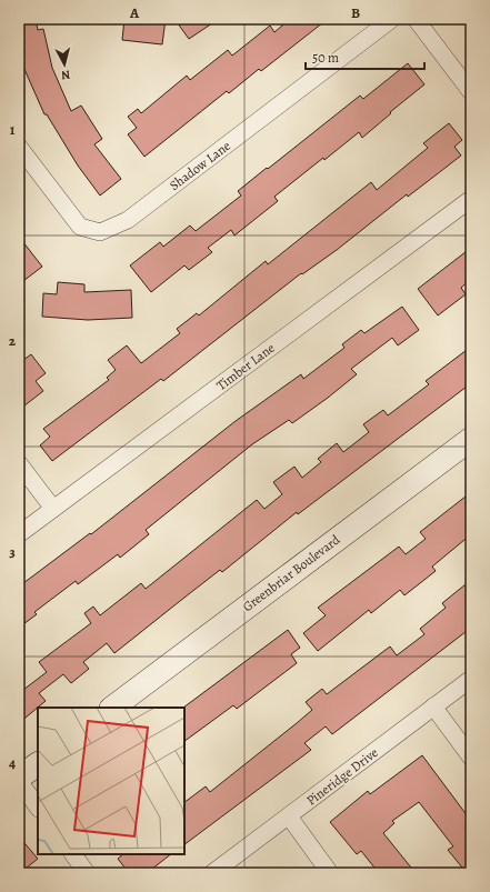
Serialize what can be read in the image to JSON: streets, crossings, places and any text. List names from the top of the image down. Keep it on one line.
{"streets":{"street":["Shadow Lane","Timber Lane","Greenbriar Boulevard","Pineridge Drive"]},"scale_bar":"50 m","north":"bottom","grid":{"columns":["A","B"],"rows":["1","2","3","4"]}}
